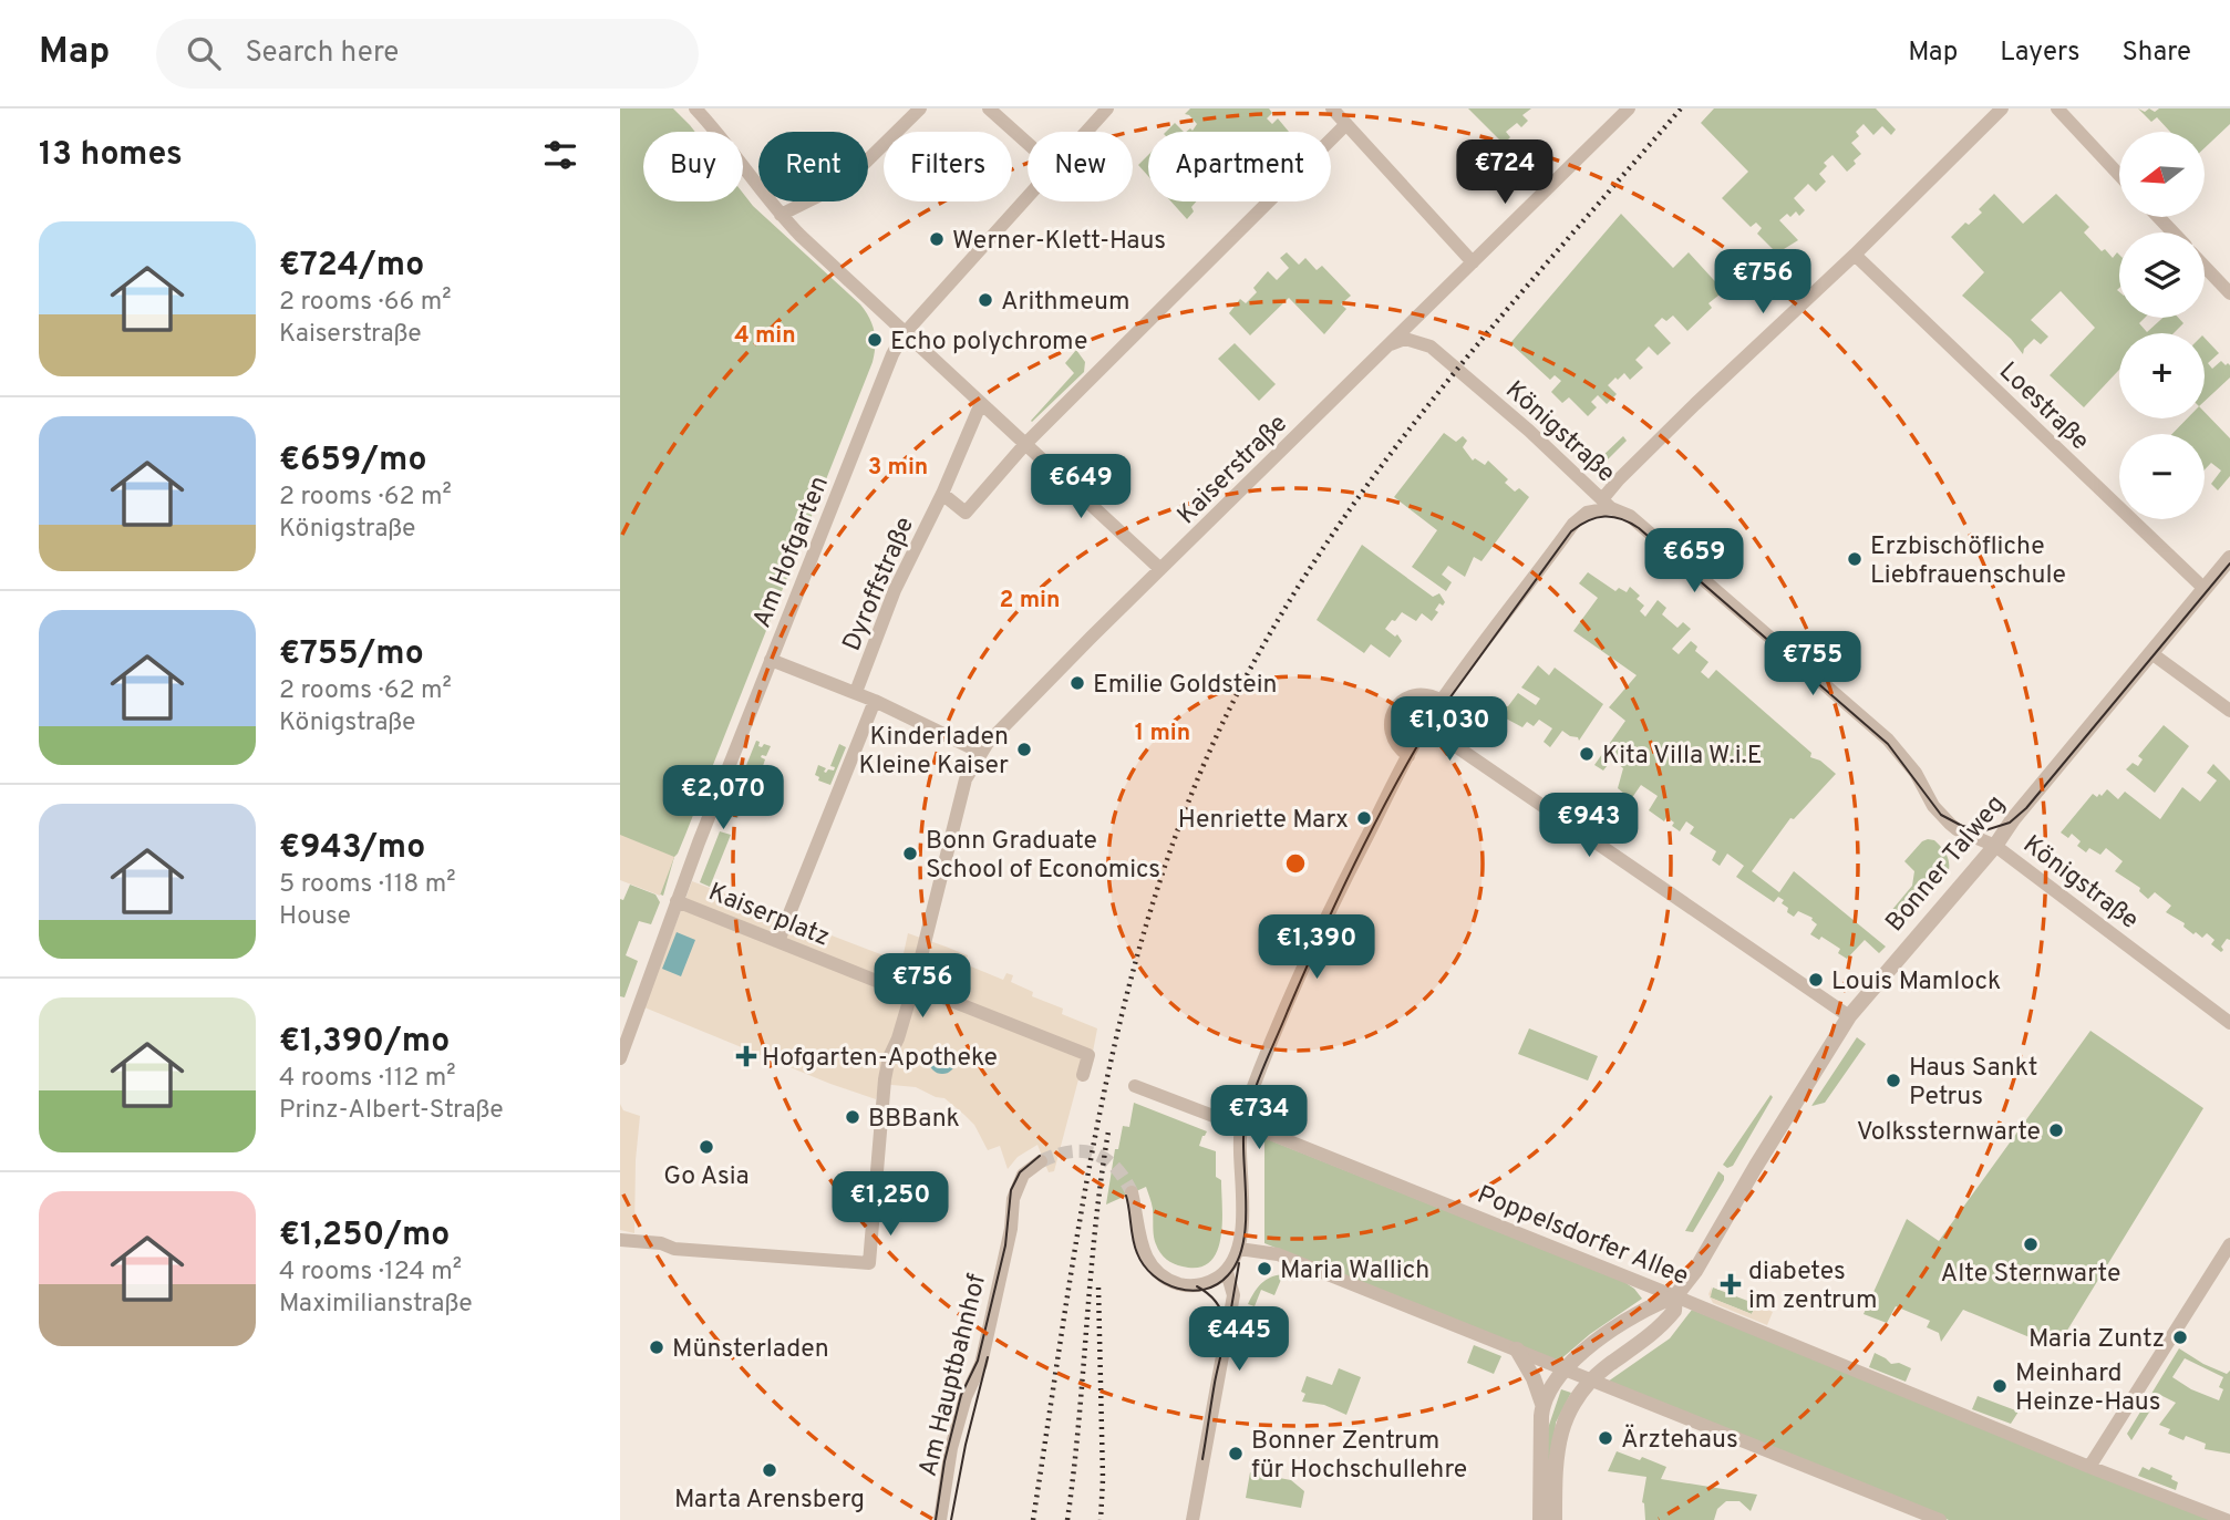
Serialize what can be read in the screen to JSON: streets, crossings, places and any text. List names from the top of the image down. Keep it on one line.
{"streets":{"street":["Loestraße","Königstraße","Kaiserstraße","Am Hofgarten","Dyroffstraße","Bonner Talweg","Kaiserplatz","Poppelsdorfer Allee","Am Hauptbahnhof"]},"crossings":[["Loestraße","Bonner Talweg"],["Königstraße","Kaiserstraße"],["Königstraße","Bonner Talweg"],["Kaiserstraße","Kaiserplatz"],["Am Hofgarten","Kaiserplatz"],["Bonner Talweg","Poppelsdorfer Allee"]],"places":{"other":["Werner-Klett-Haus","Arithmeum","Echo polychrome","Erzbischöfliche Liebfrauenschule","Emilie Goldstein","Kinderladen Kleine Kaiser","Kita Villa W.i.E","Henriette Marx","Bonn Graduate School of Economics","Louis Mamlock","Haus Sankt Petrus","BBBank","Volkssternwarte","Go Asia","Alte Sternwarte","Maria Wallich","Maria Zuntz","Münsterladen","Meinhard Heinze-Haus","Ärztehaus","Bonner Zentrum für Hochschullehre","Marta Arensberg"],"health":["Hofgarten-Apotheke","diabetes im zentrum"]},"north":"left","page":{"header":"Map","search":"Search here","nav":["Map","Layers","Share"],"heading":"13 homes","map_buttons":["+","−"],"chip":["Buy","Rent","Filters","New","Apartment"],"price":["€724","€756","€649","€659","€755","€1,030","€2,070","€943","€1,390","€756","€734","€1,250","€445"],"list":[{"name":"€724/mo","note":"2 rooms · 66 m² · Kaiserstraße"},{"name":"€659/mo","note":"2 rooms · 62 m² · Königstraße"},{"name":"€755/mo","note":"2 rooms · 62 m² · Königstraße"},{"name":"€943/mo","note":"5 rooms · 118 m² · House"},{"name":"€1,390/mo","note":"4 rooms · 112 m² · Prinz-Albert-Straße"},{"name":"€1,250/mo","note":"4 rooms · 124 m² · Maximilianstraße"}]},"rings":["4 min","3 min","2 min","1 min"]}
